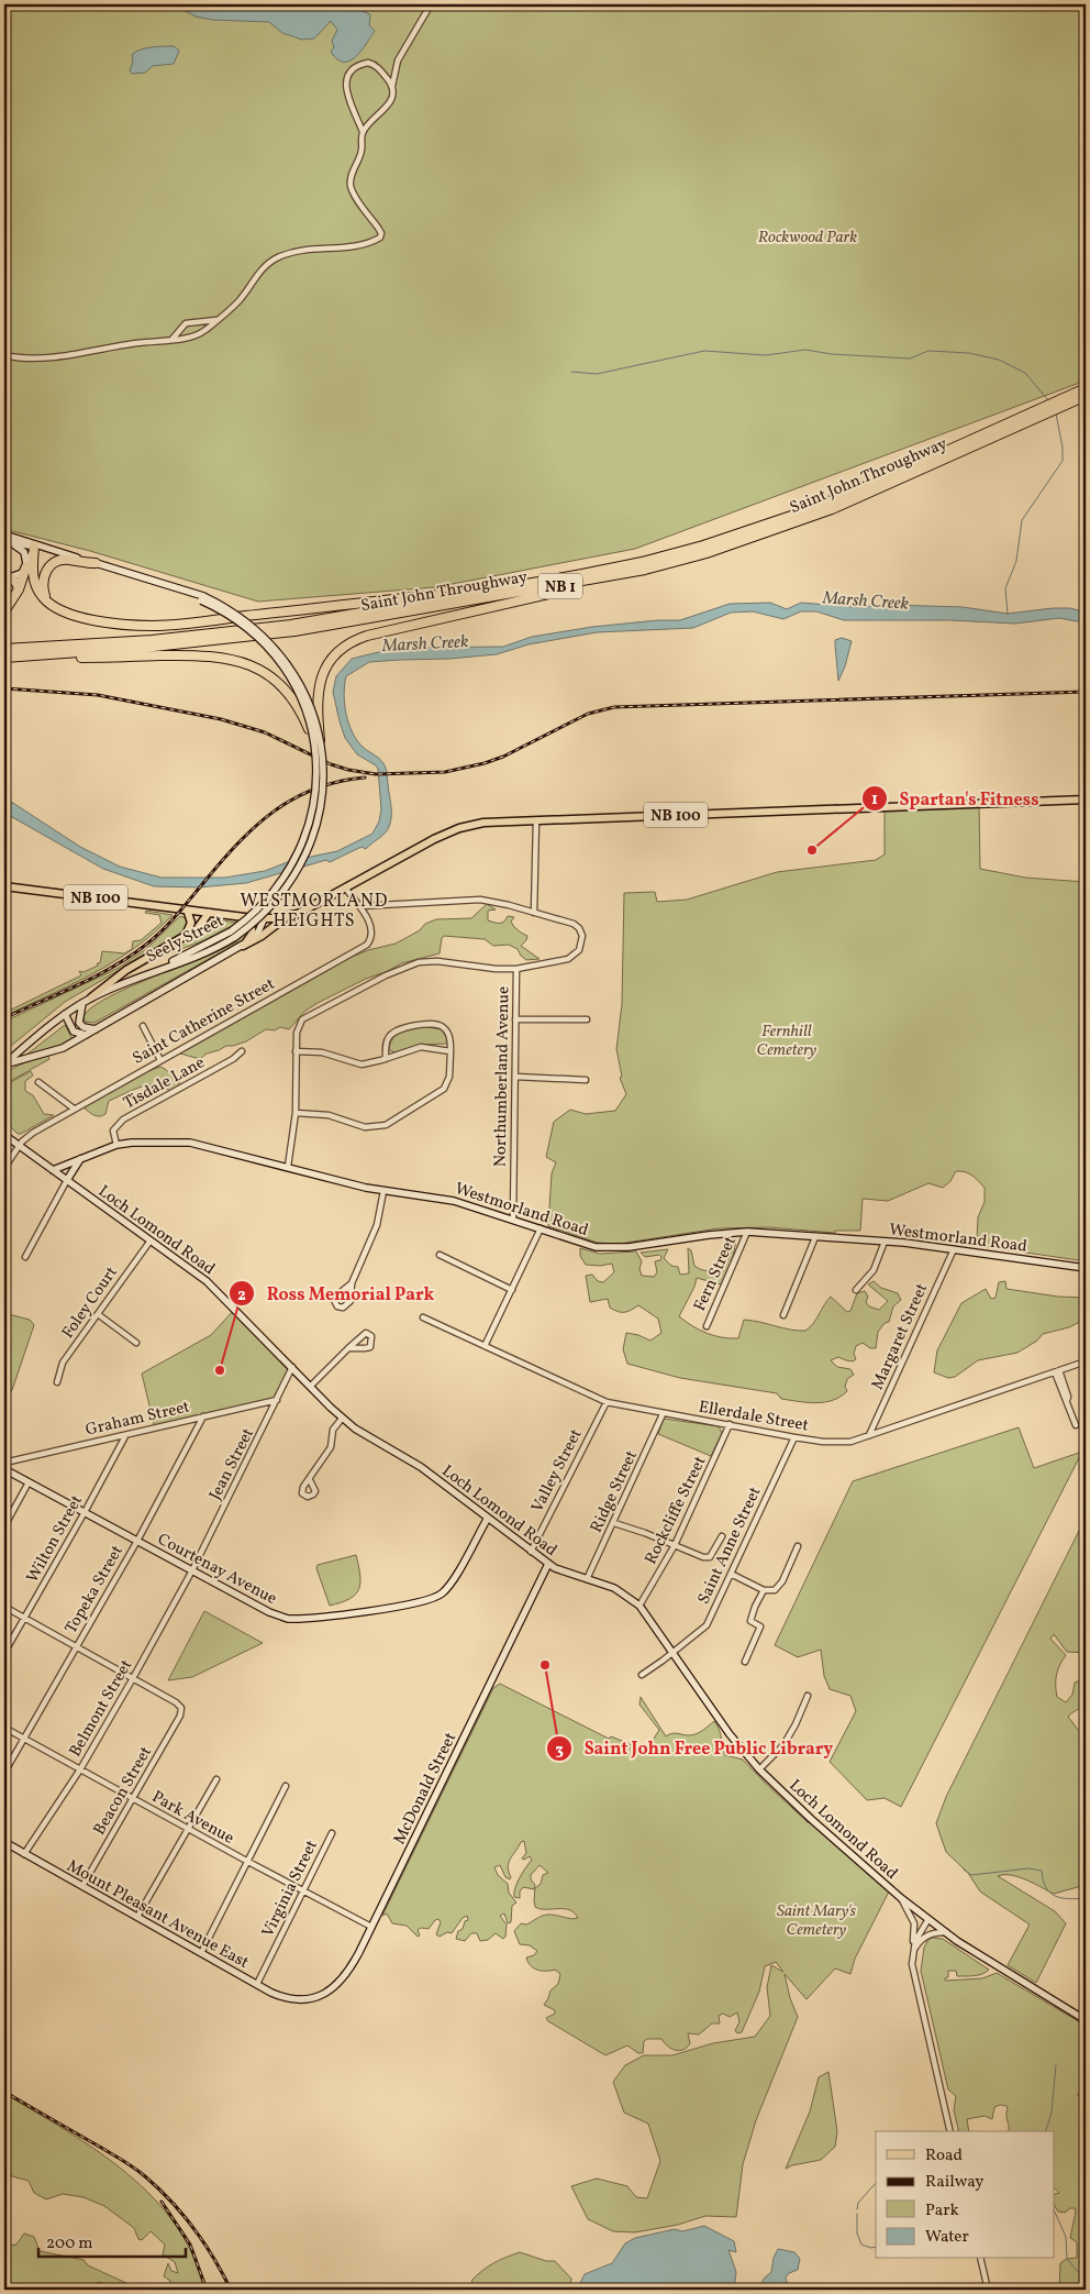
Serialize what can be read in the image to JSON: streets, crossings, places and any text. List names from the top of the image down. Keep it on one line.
{"streets":{"highway":["Saint John Throughway","NB 1"],"main road":["NB 100"],"street":["Seely Street","Saint Catherine Street","Northumberland Avenue","Tisdale Lane","Westmorland Road","Loch Lomond Road","Fern Street","Foley Court","Margaret Street","Ellerdale Street","Graham Street","Jean Street","Valley Street","Ridge Street","Rockcliffe Street","Wilton Street","Saint Anne Street","Courtenay Avenue","Topeka Street","Belmont Street","McDonald Street","Beacon Street","Park Avenue","Virginia Street","Mount Pleasant Avenue East"]},"crossings":[["Saint Catherine Street","Loch Lomond Road"],["Northumberland Avenue","Westmorland Road"],["Tisdale Lane","Westmorland Road"],["Westmorland Road","Loch Lomond Road"],["Westmorland Road","Fern Street"],["Westmorland Road","Margaret Street"],["Loch Lomond Road","Foley Court"],["Loch Lomond Road","Jean Street"],["Loch Lomond Road","Valley Street"],["Loch Lomond Road","Ridge Street"],["Loch Lomond Road","Rockcliffe Street"],["Loch Lomond Road","Saint Anne Street"],["Loch Lomond Road","Courtenay Avenue"],["Loch Lomond Road","McDonald Street"],["Margaret Street","Ellerdale Street"],["Ellerdale Street","Valley Street"],["Ellerdale Street","Ridge Street"],["Ellerdale Street","Rockcliffe Street"],["Ellerdale Street","Saint Anne Street"],["Graham Street","Jean Street"],["Graham Street","Wilton Street"],["Graham Street","Topeka Street"],["Jean Street","Courtenay Avenue"],["Jean Street","Belmont Street"],["Wilton Street","Courtenay Avenue"],["Courtenay Avenue","Topeka Street"],["Courtenay Avenue","Belmont Street"],["Topeka Street","Park Avenue"],["Belmont Street","Beacon Street"],["Belmont Street","Park Avenue"],["Belmont Street","Mount Pleasant Avenue East"],["McDonald Street","Park Avenue"],["McDonald Street","Mount Pleasant Avenue East"],["Beacon Street","Park Avenue"],["Beacon Street","Mount Pleasant Avenue East"],["Park Avenue","Virginia Street"],["Virginia Street","Mount Pleasant Avenue East"]],"districts":["WESTMORLAND HEIGHTS"],"water":["Marsh Creek"],"parks":["Rockwood Park","Fernhill Cemetery","Saint Mary's Cemetery"],"places":["Spartan's Fitness","Ross Memorial Park","Saint John Free Public Library"],"legend":["Road","Railway","Park","Water"],"scale_bar":"200 m"}
